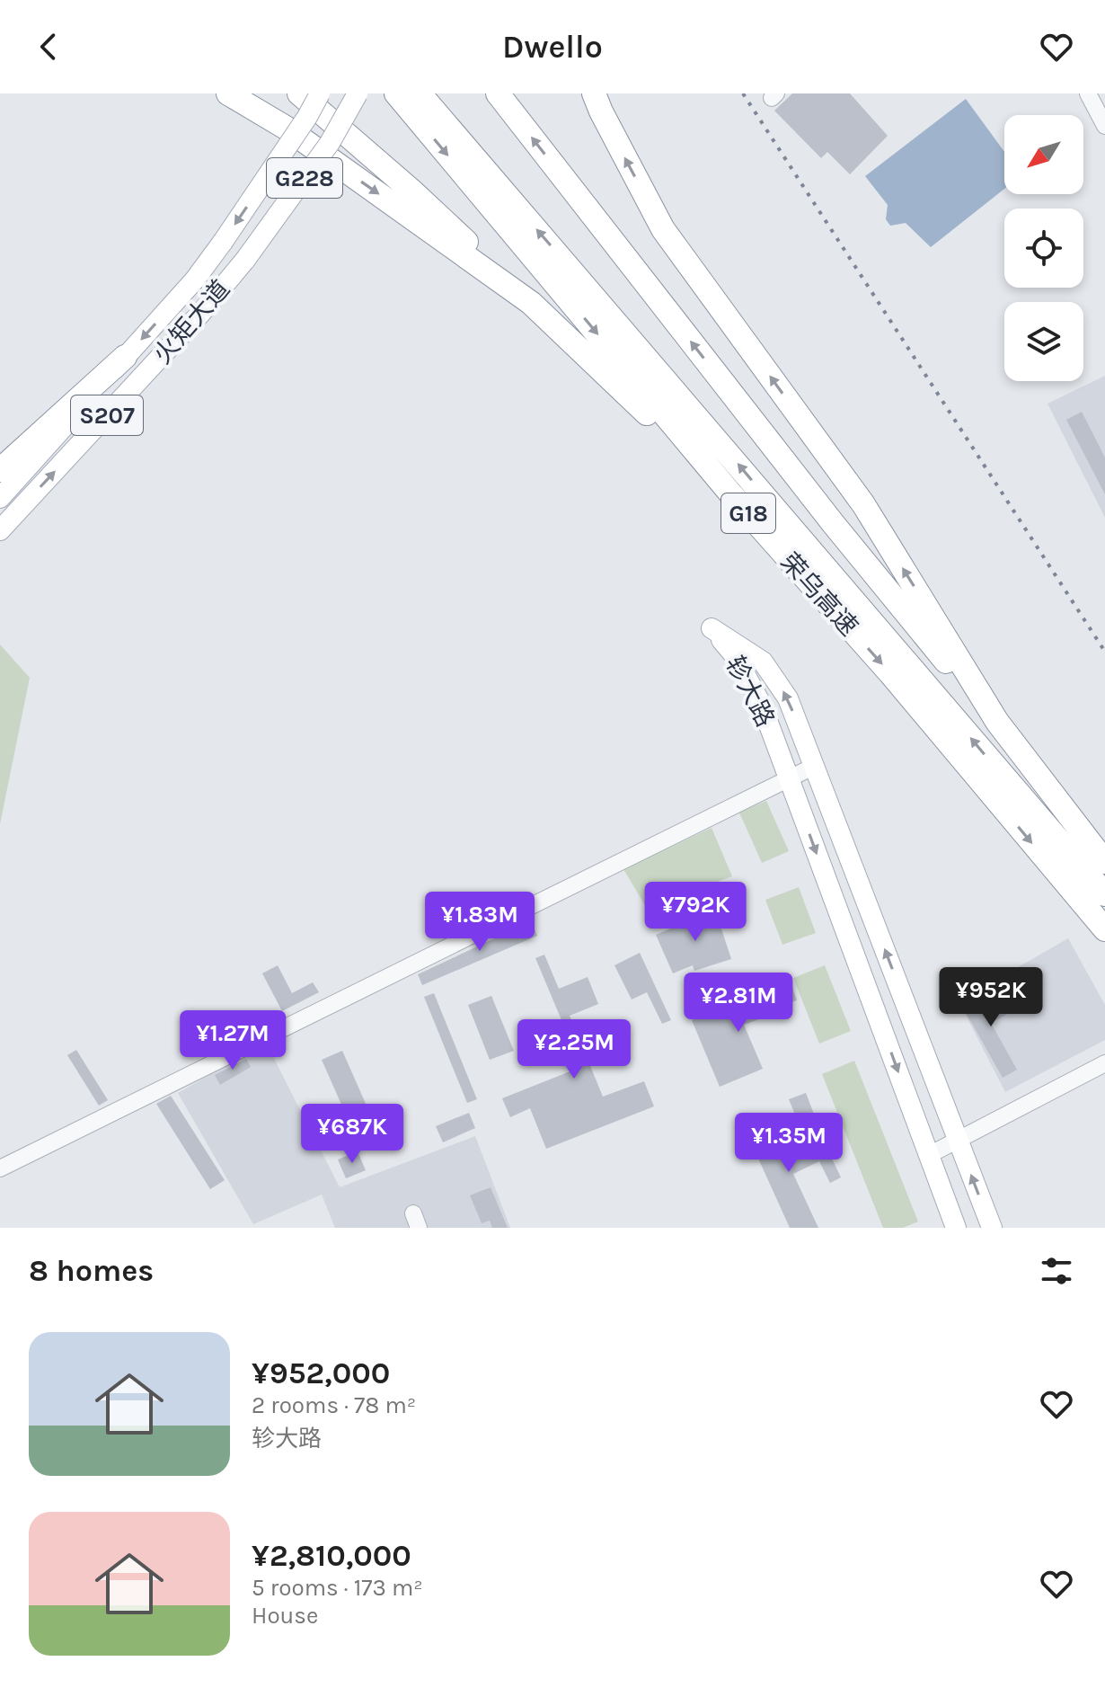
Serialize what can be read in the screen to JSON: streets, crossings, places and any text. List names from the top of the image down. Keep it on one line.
{"streets":{"highway":["G18","荣乌高速"],"main road":["G228","火矩大道","S207","轸大路"]},"north":"bottom left","page":{"header":"Dwello","price":["¥792K","¥1.83M","¥952K","¥2.81M","¥1.27M","¥2.25M","¥687K","¥1.35M"],"heading":"8 homes","list":[{"name":"¥952,000","note":"2 rooms · 78 m² · 轸大路"},{"name":"¥2,810,000","note":"5 rooms · 173 m² · House"}]}}
